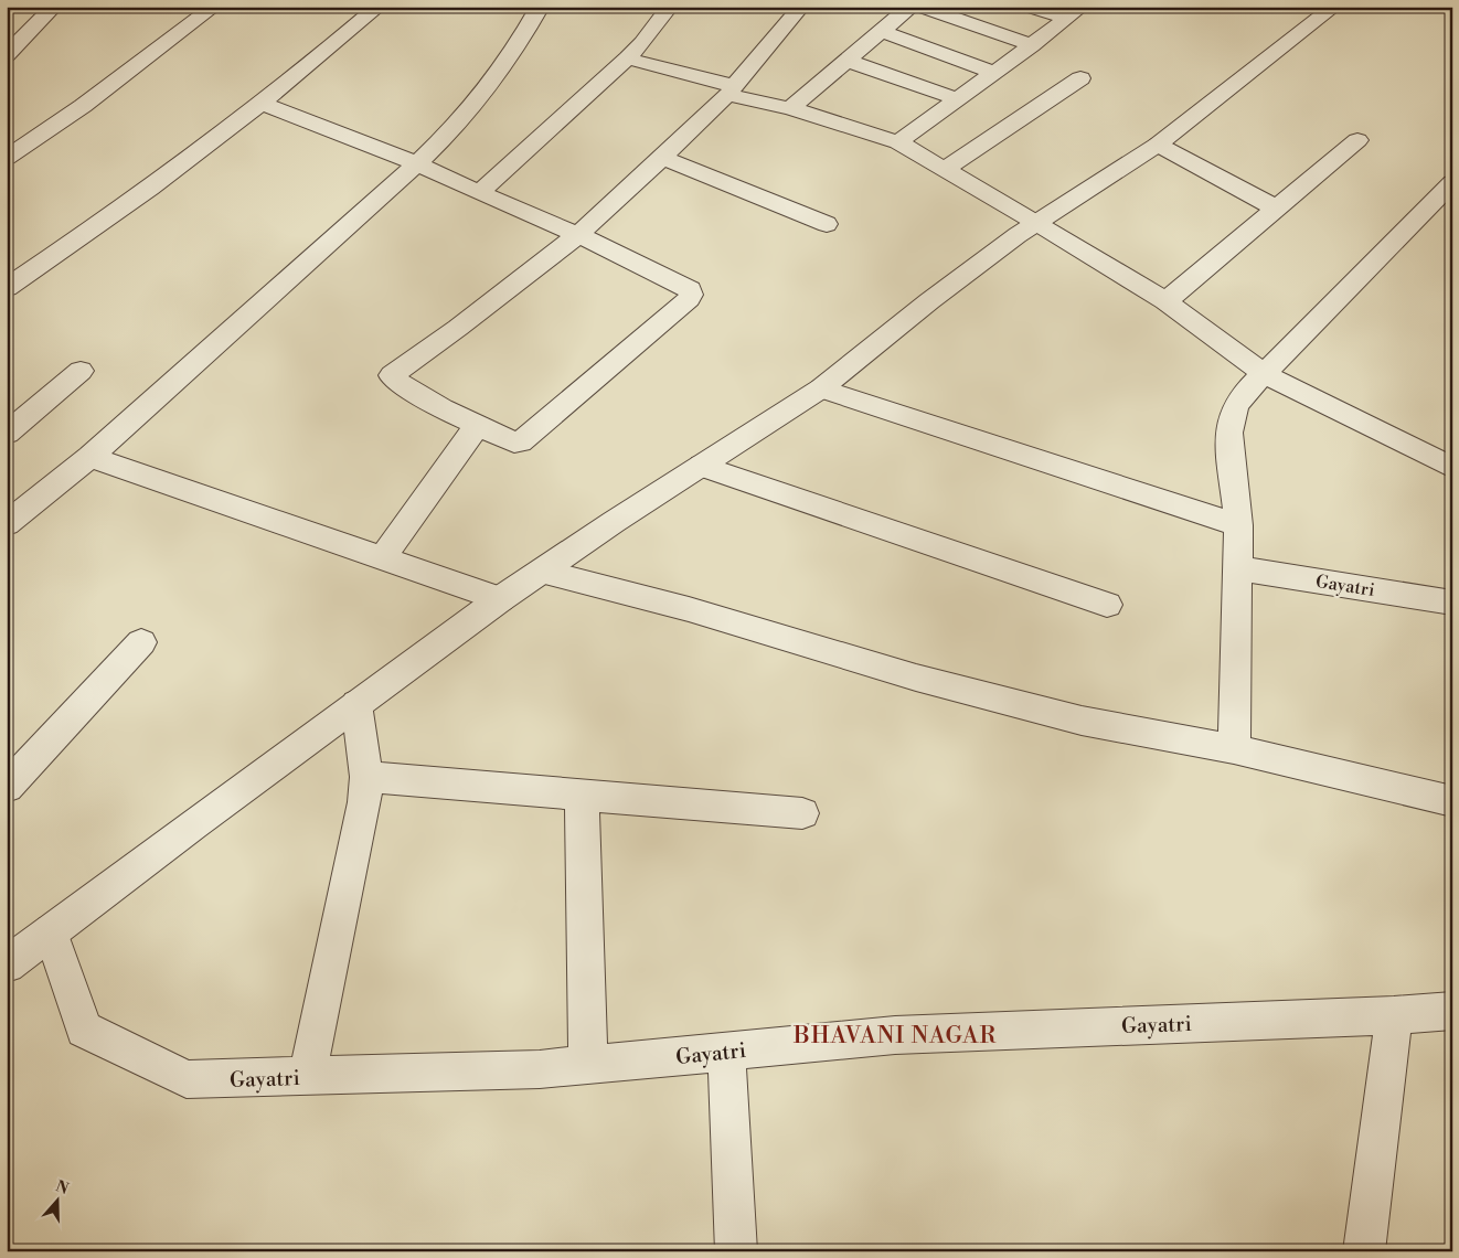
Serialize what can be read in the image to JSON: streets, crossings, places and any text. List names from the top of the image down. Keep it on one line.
{"streets":{"street":["Gayatri"]},"districts":["BHAVANI NAGAR"],"north":"top"}
